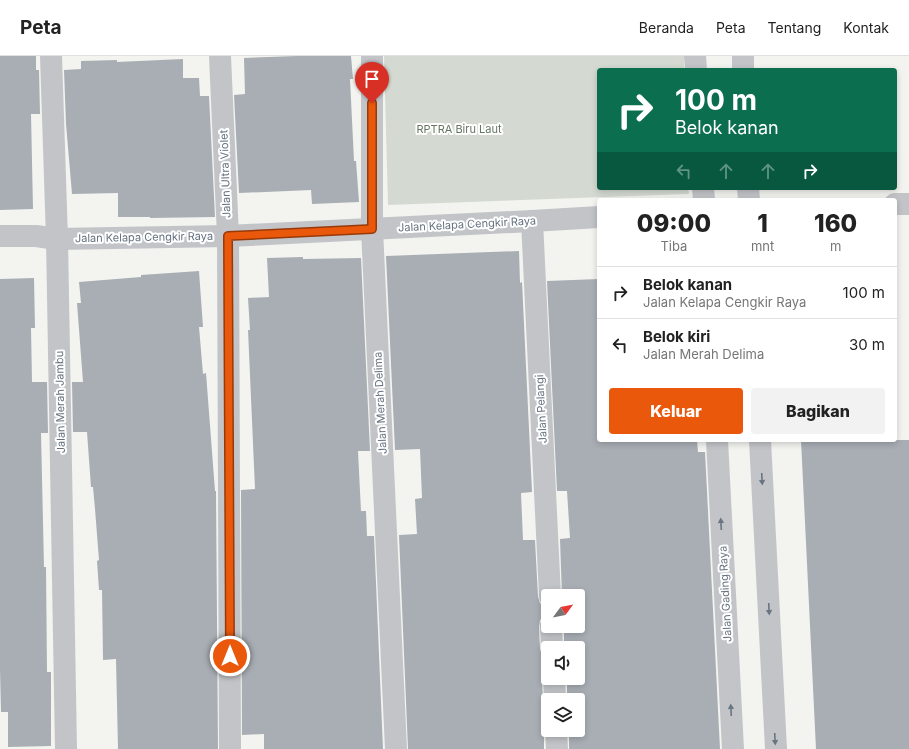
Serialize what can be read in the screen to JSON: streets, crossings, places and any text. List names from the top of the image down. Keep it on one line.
{"streets":{"street":["Jalan Ultra Violet","Jalan Kelapa Cengkir Raya","Jalan Merah Jambu","Jalan Merah Delima","Jalan Pelangi","Jalan Gading Raya"]},"crossings":[["Jalan Ultra Violet","Jalan Kelapa Cengkir Raya"],["Jalan Kelapa Cengkir Raya","Jalan Merah Jambu"],["Jalan Kelapa Cengkir Raya","Jalan Merah Delima"],["Jalan Kelapa Cengkir Raya","Jalan Pelangi"]],"parks":["RPTRA Biru Laut"],"north":"top right","page":{"header":"Peta","nav":["Beranda","Peta","Tentang","Kontak"],"turn":["100 m","Belok kanan"],"eta":["09:00","Tiba","1","mnt","160","m"],"list":[{"name":"Belok kanan","note":"Jalan Kelapa Cengkir Raya","value":"100 m"},{"name":"Belok kiri","note":"Jalan Merah Delima","value":"30 m"}],"buttons":["Keluar","Bagikan"]}}
